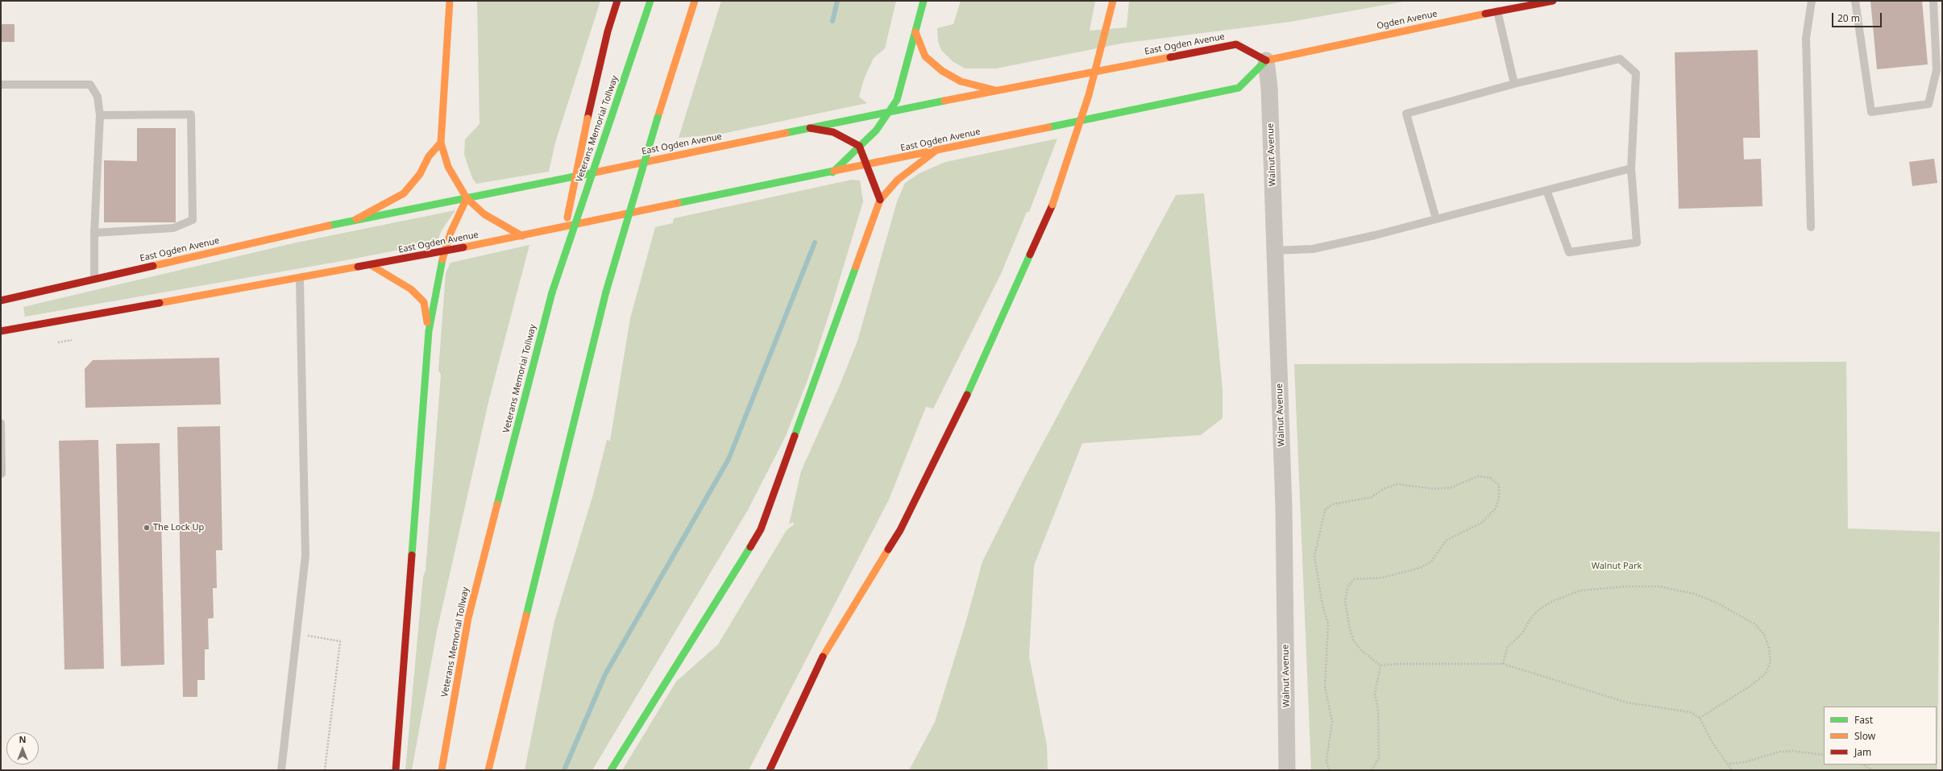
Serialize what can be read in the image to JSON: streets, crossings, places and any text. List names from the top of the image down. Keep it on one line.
{"streets":{"main road":["Ogden Avenue","East Ogden Avenue","Veterans Memorial Tollway"],"street":["Walnut Avenue"]},"crossings":[["Ogden Avenue","East Ogden Avenue"],["Ogden Avenue","Walnut Avenue"],["East Ogden Avenue","Walnut Avenue"]],"parks":["Walnut Park"],"places":["The Lock Up"],"legend":["Fast","Slow","Jam"],"scale_bar":"20 m","north":"top"}
